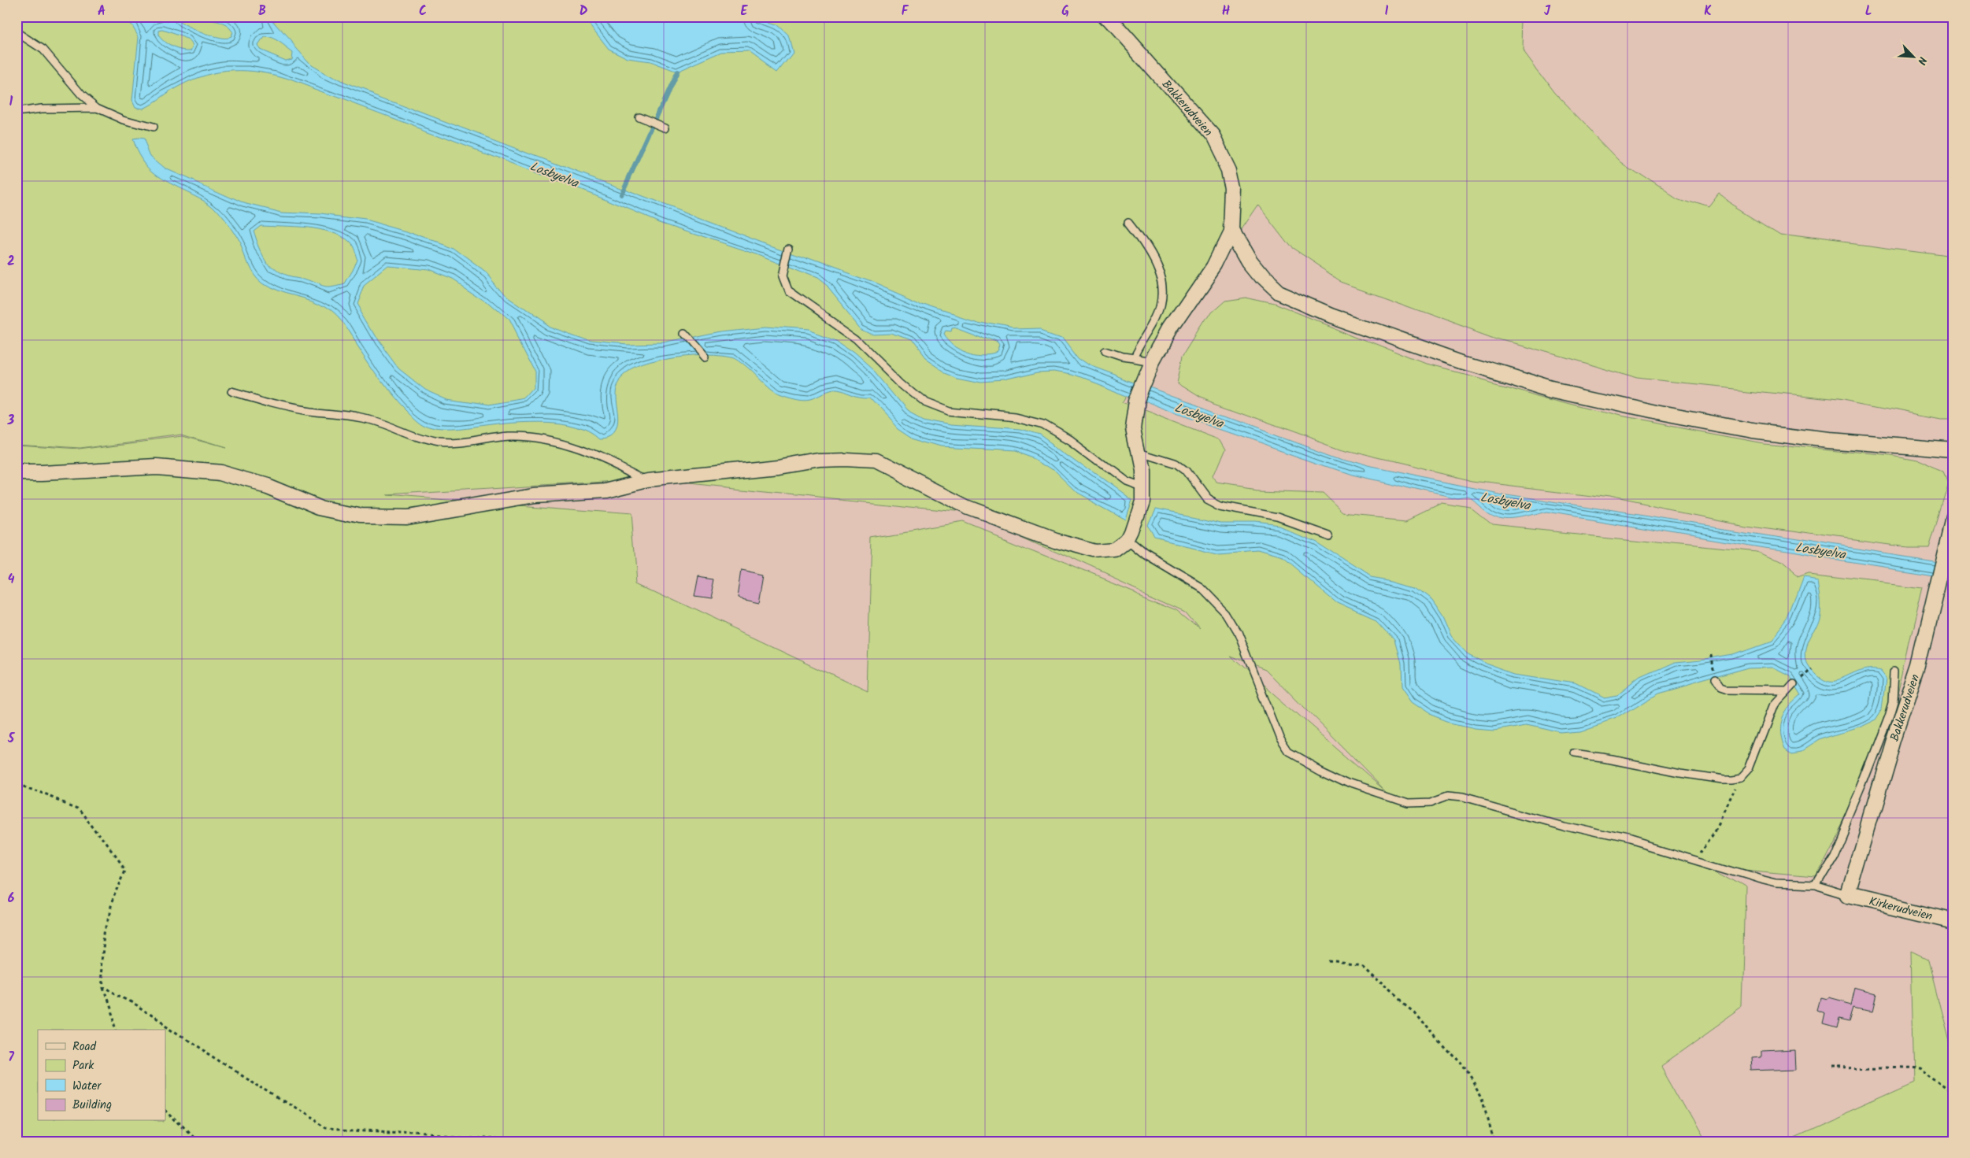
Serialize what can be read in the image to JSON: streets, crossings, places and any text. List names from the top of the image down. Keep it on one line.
{"streets":{"street":["Bakkerudveien","Kirkerudveien"]},"crossings":[["Bakkerudveien","Kirkerudveien"]],"water":["Losbyelva"],"legend":["Road","Park","Water","Building"],"north":"bottom right","grid":{"columns":["A","B","C","D","E","F","G","H","I","J","K","L"],"rows":["1","2","3","4","5","6","7"]}}
